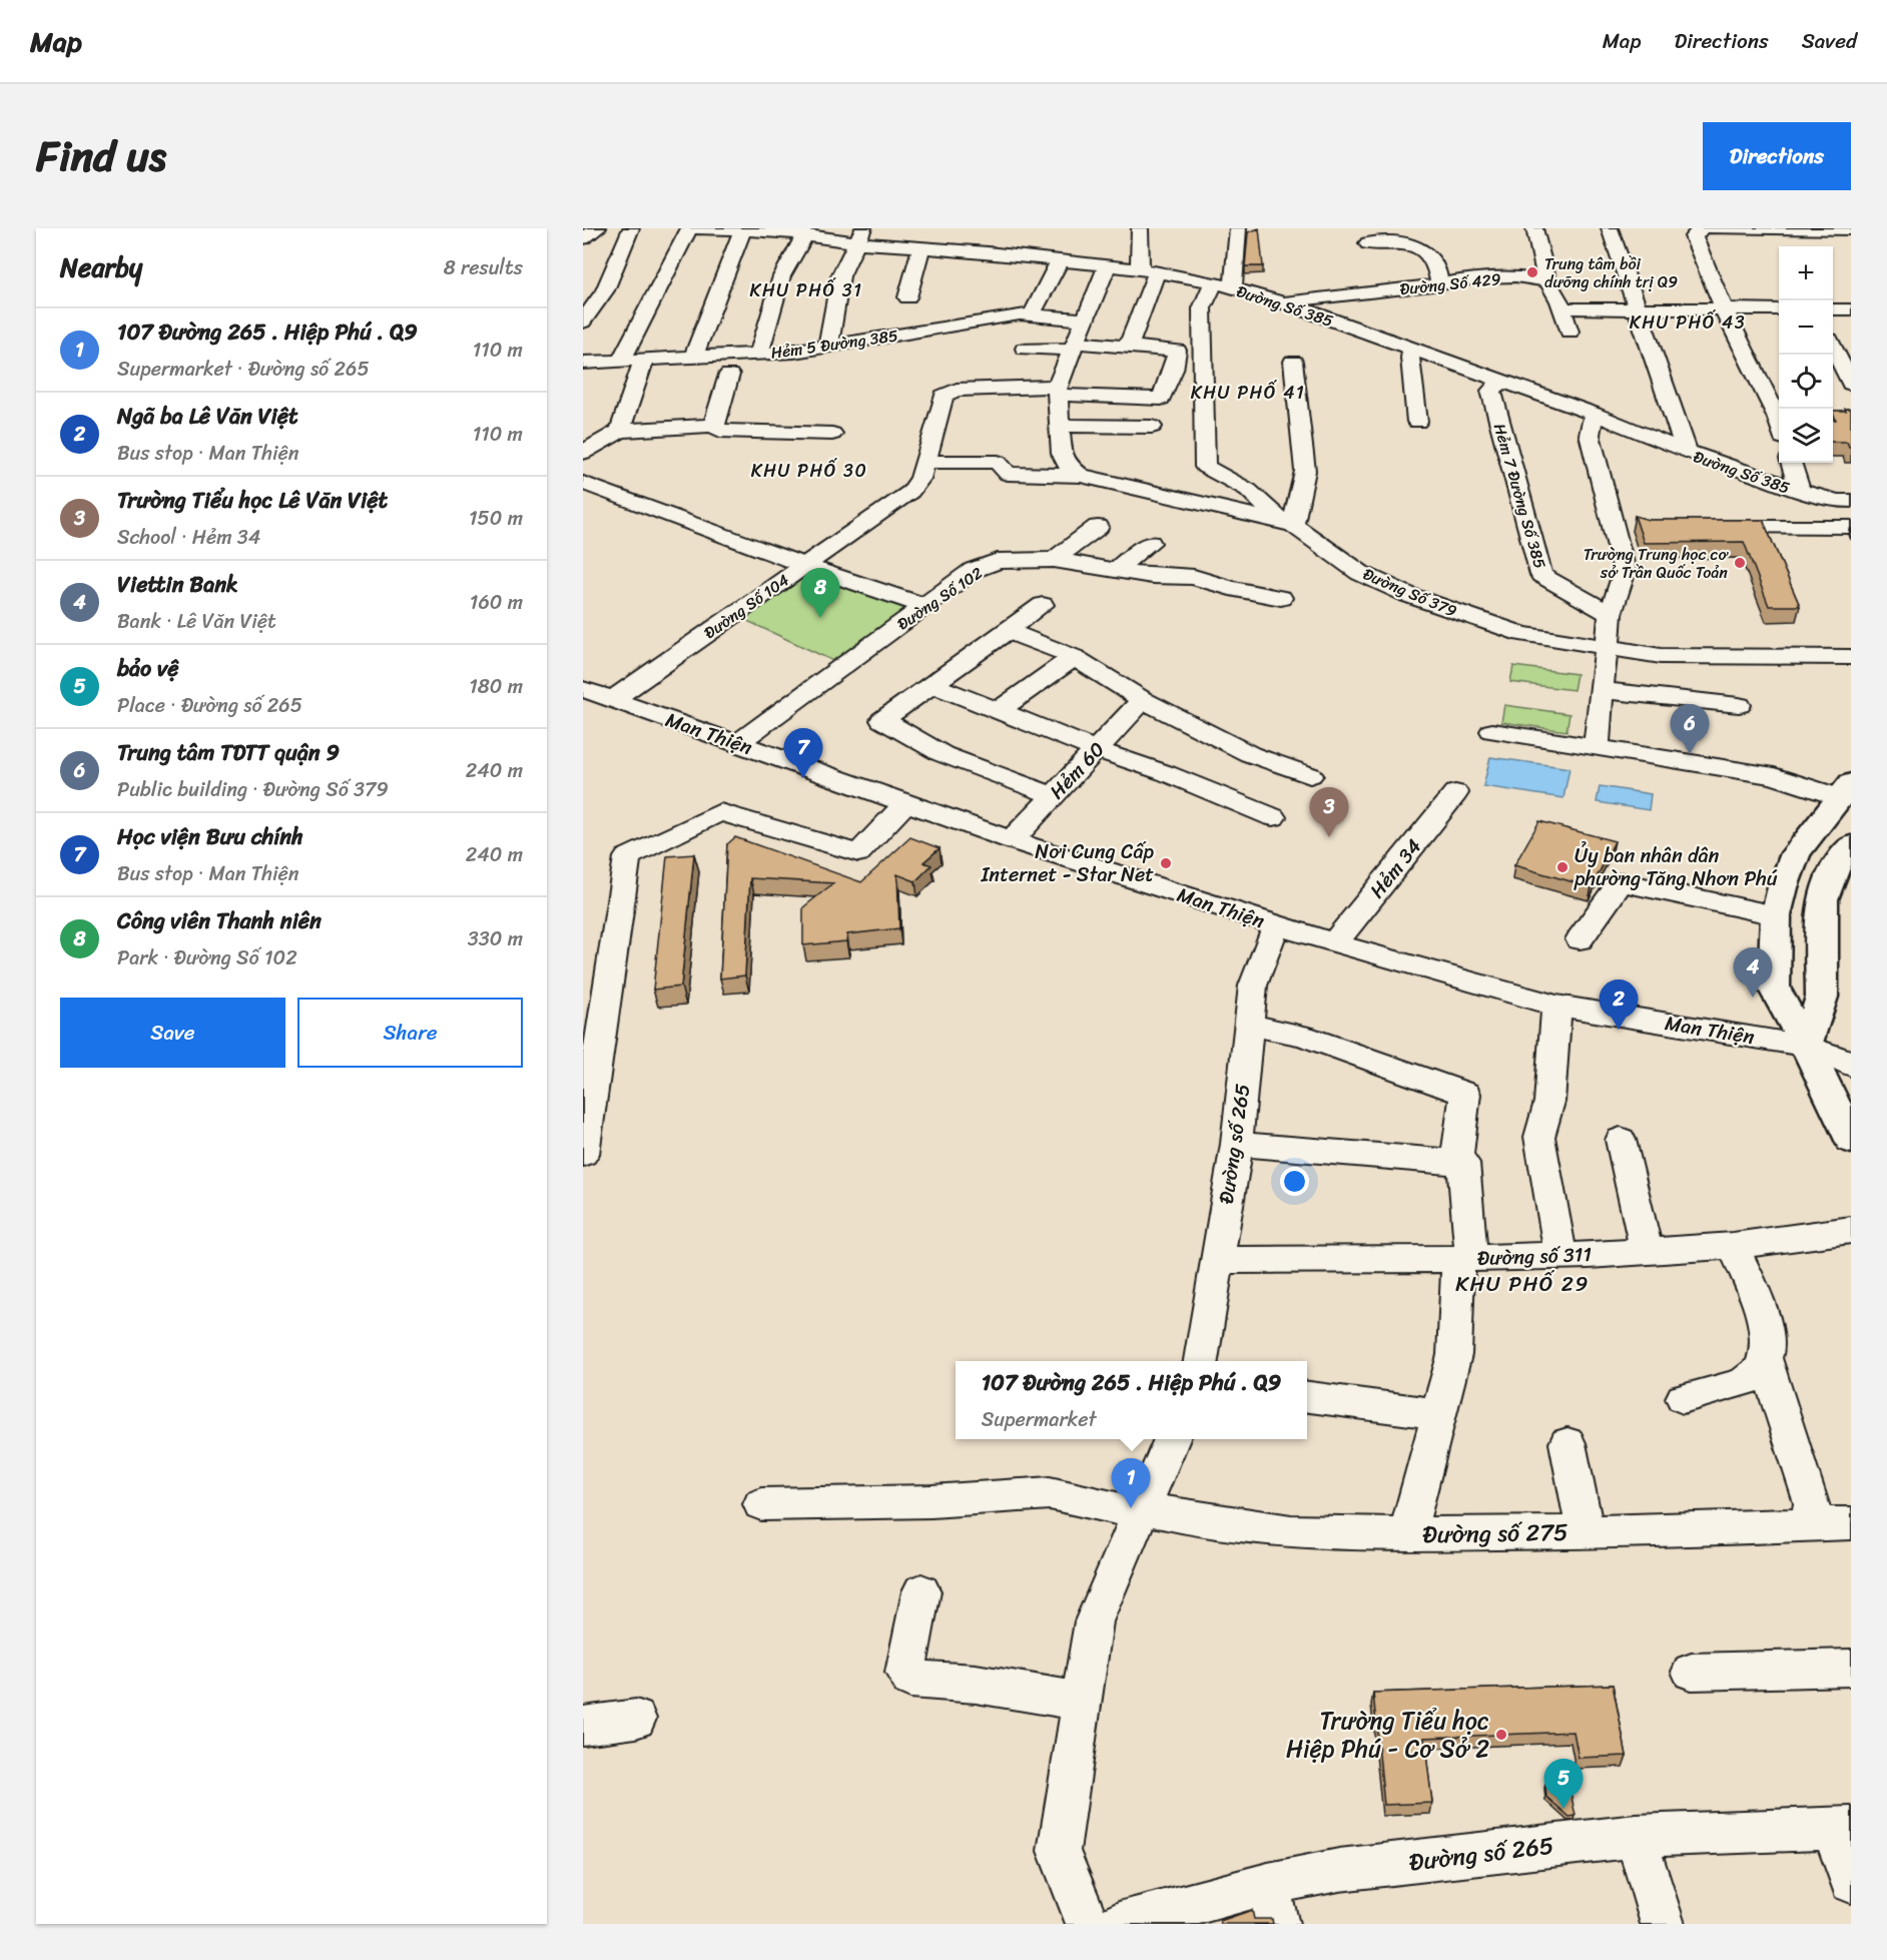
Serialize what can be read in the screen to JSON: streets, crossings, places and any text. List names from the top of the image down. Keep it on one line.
{"streets":{"street":["Đường Số 429","Đường Số 385","Hẻm 5 Đường 385","Hẻm 7 Đường Số 385","Đường Số 379","Đường Số 102","Đường Số 104","Man Thiện","Hẻm 60","Hẻm 34","Đường số 265","Đường số 311","Đường số 275"]},"crossings":[["Đường Số 429","Đường Số 385"],["Đường Số 385","Hẻm 7 Đường Số 385"],["Đường Số 379","Đường Số 104"],["Đường Số 102","Man Thiện"],["Đường Số 104","Man Thiện"],["Man Thiện","Hẻm 60"],["Man Thiện","Hẻm 34"],["Man Thiện","Đường số 265"],["Đường số 265","Đường số 311"]],"districts":["KHU PHỐ 31","KHU PHỐ 43","KHU PHỐ 41","KHU PHỐ 30","KHU PHỐ 29"],"places":["Trung tâm bồi dưỡng chính trị Q9","Trường Trung học cơ sở Trần Quốc Toản","Nơi Cung Cấp Internet - Star Net","Ủy ban nhân dân phường Tăng Nhơn Phú","Trường Tiểu học Hiệp Phú - Cơ Sở 2"],"page":{"header":"Map","nav":["Map","Directions","Saved"],"title":"Find us","buttons":["Directions",["Save","Share"]],"heading":["Nearby","8 results"],"map_buttons":["+","−"],"list":[{"mark":"1","name":"107 Đường 265 . Hiệp Phú . Q9","note":"Supermarket · Đường số 265","value":"110 m"},{"mark":"2","name":"Ngã ba Lê Văn Việt","note":"Bus stop · Man Thiện","value":"110 m"},{"mark":"3","name":"Trường Tiểu học Lê Văn Việt","note":"School · Hẻm 34","value":"150 m"},{"mark":"4","name":"Viettin Bank","note":"Bank · Lê Văn Việt","value":"160 m"},{"mark":"5","name":"bảo vệ","note":"Place · Đường số 265","value":"180 m"},{"mark":"6","name":"Trung tâm TDTT quận 9","note":"Public building · Đường Số 379","value":"240 m"},{"mark":"7","name":"Học viện Bưu chính","note":"Bus stop · Man Thiện","value":"240 m"},{"mark":"8","name":"Công viên Thanh niên","note":"Park · Đường Số 102","value":"330 m"}],"pins":["8","6","7","3","4","2","1","5"],"popup":["107 Đường 265 . Hiệp Phú . Q9","Supermarket"]}}
